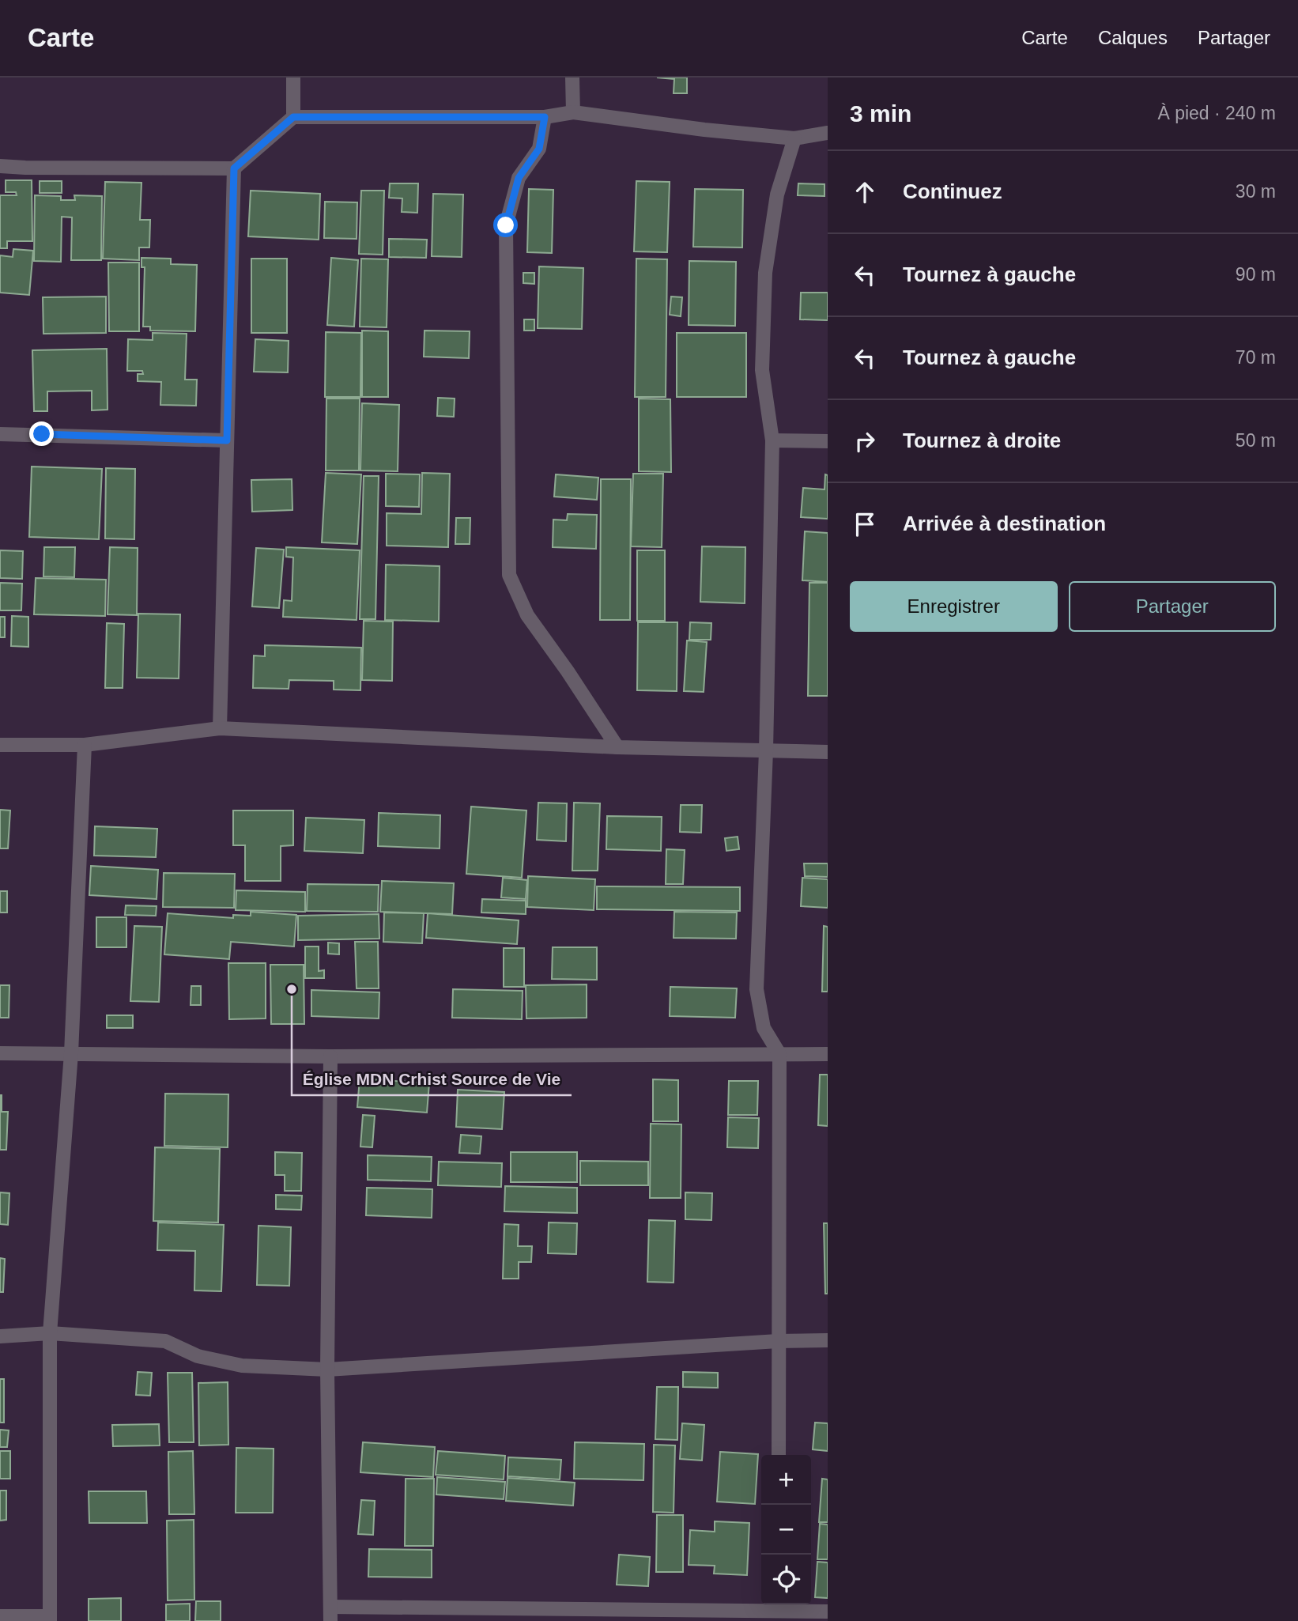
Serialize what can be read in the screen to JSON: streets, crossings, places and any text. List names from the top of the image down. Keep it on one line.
{"places":["Église MDN Crhist Source de Vie"],"page":{"header":"Carte","nav":["Carte","Calques","Partager"],"heading":["3 min","À pied · 240 m"],"list":[["Continuez","30 m"],["Tournez à gauche","90 m"],["Tournez à gauche","70 m"],["Tournez à droite","50 m"],"Arrivée à destination"],"buttons":["Enregistrer","Partager"],"map_buttons":["+","−"]}}
